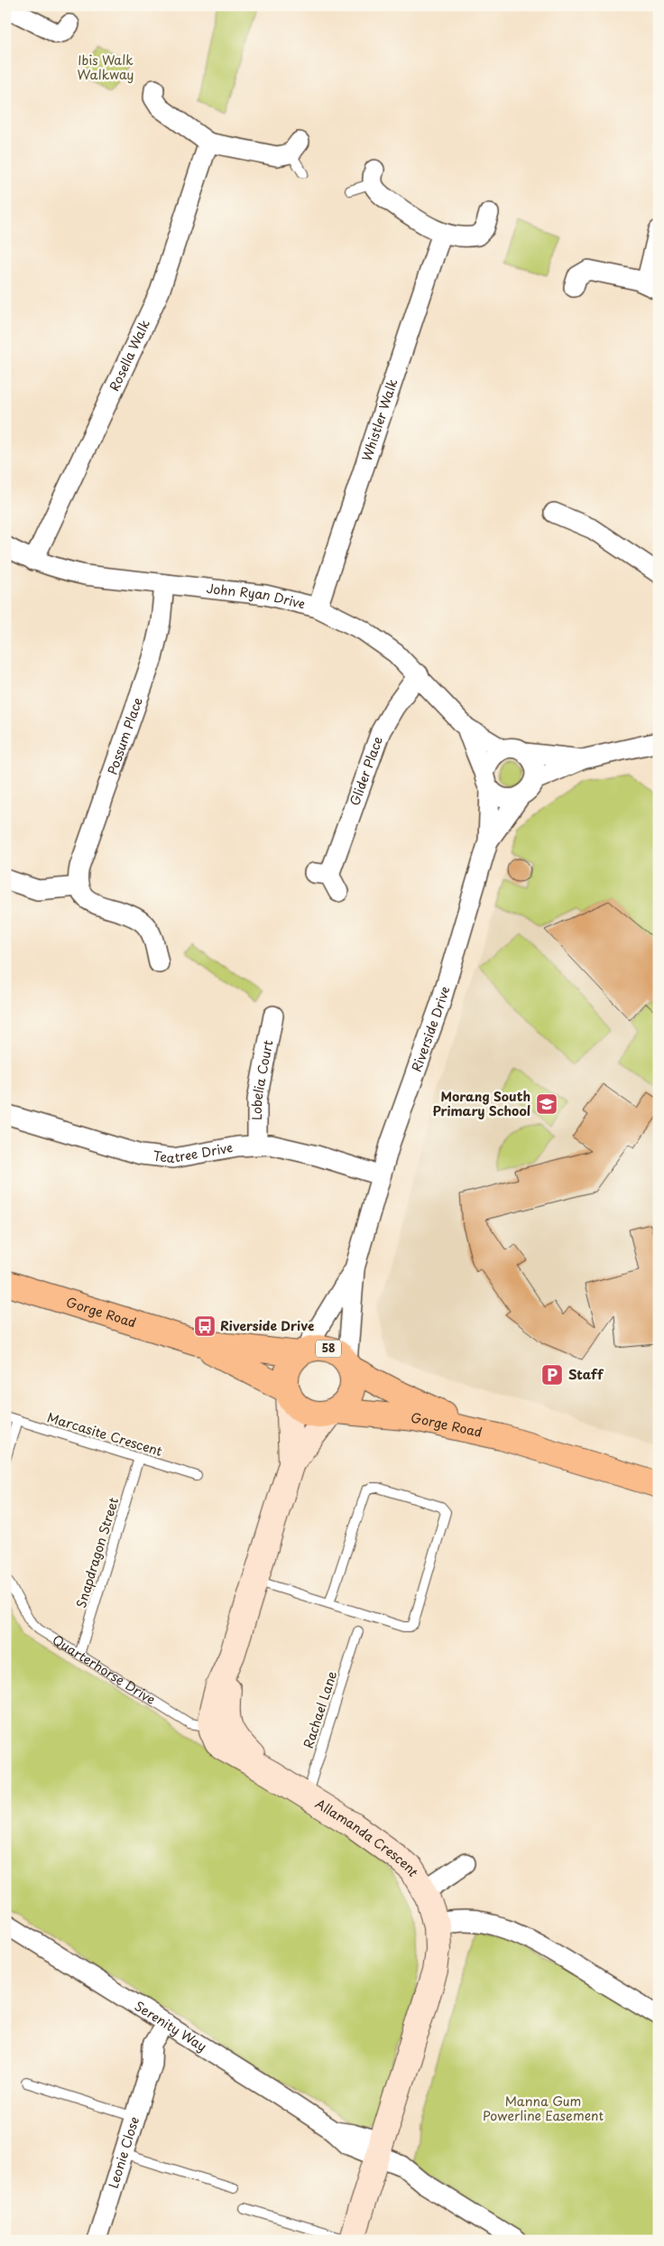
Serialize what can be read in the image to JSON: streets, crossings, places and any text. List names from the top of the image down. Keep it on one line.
{"streets":{"main road":["Gorge Road","58"],"street":["Rosella Walk","Whistler Walk","John Ryan Drive","Possum Place","Glider Place","Riverside Drive","Lobelia Court","Teatree Drive","Allamanda Crescent","Serenity Way","Leonie Close"],"lane":["Marcasite Crescent","Snapdragon Street","Quarterhorse Drive","Rachael Lane"]},"crossings":[["Rosella Walk","John Ryan Drive"],["Whistler Walk","John Ryan Drive"],["John Ryan Drive","Possum Place"],["John Ryan Drive","Glider Place"],["John Ryan Drive","Riverside Drive"],["Riverside Drive","Teatree Drive"],["Riverside Drive","Gorge Road"],["Riverside Drive","58"],["Lobelia Court","Teatree Drive"],["Gorge Road","58"],["Marcasite Crescent","Snapdragon Street"],["Snapdragon Street","Quarterhorse Drive"],["Quarterhorse Drive","Allamanda Crescent"],["Rachael Lane","Allamanda Crescent"],["Allamanda Crescent","Serenity Way"],["Serenity Way","Leonie Close"]],"parks":["Ibis Walk Walkway","Manna Gum Powerline Easement"],"places":{"school or university":["Morang South Primary School"],"bus stop":["Riverside Drive"],"parking":["Staff"]}}
